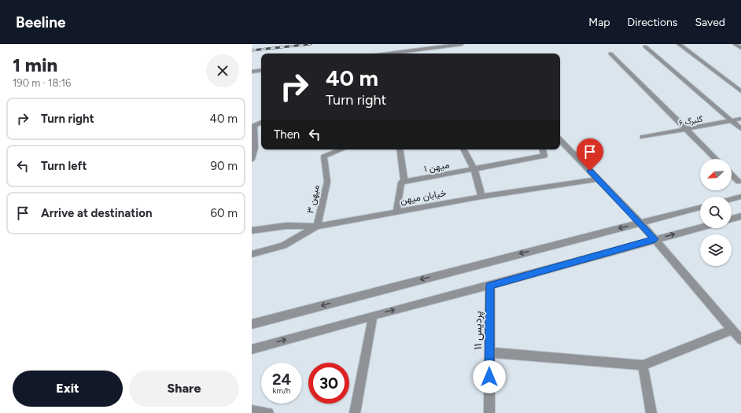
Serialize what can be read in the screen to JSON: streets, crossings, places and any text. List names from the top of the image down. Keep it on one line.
{"streets":{"street":["گلبرگ ۶","میهن ۱","خیابان میهن","میهن ۳","پردیس ۱۱"]},"crossings":[["خیابان میهن","میهن ۳"]],"north":"bottom left","page":{"header":"Beeline","nav":["Map","Directions","Saved"],"heading":["1 min","190 m · 18:16"],"turn":["40 m","Turn right"],"list":[{"name":"Turn right","value":"40 m"},{"name":"Turn left","value":"90 m"},{"name":"Arrive at destination","value":"60 m"}],"then":"Then","speed":"24 km/h","limit":"30","buttons":["Exit","Share"]}}
